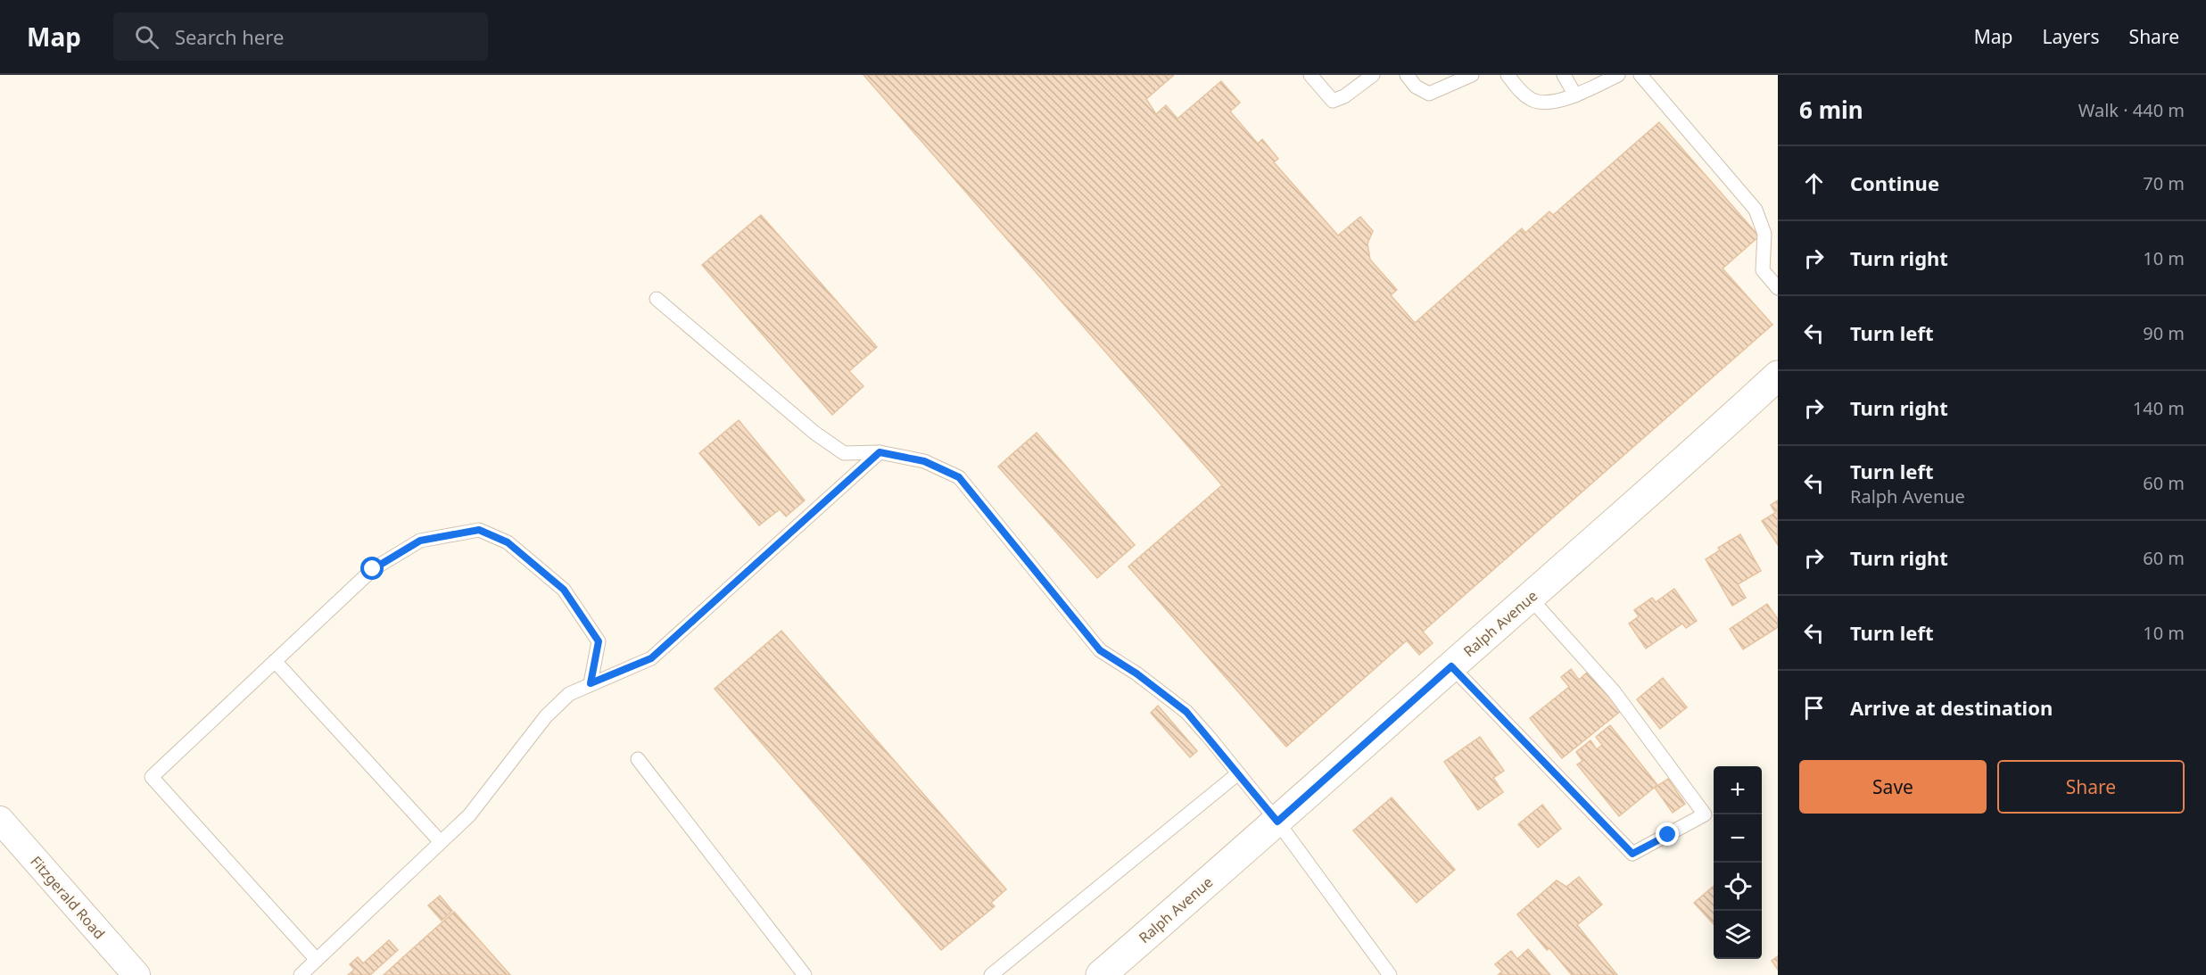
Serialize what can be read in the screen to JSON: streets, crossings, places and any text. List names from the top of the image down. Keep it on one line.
{"streets":{"street":["Ralph Avenue","Fitzgerald Road"]},"page":{"header":"Map","search":"Search here","nav":["Map","Layers","Share"],"heading":["6 min","Walk · 440 m"],"list":[["Continue","70 m"],["Turn right","10 m"],["Turn left","90 m"],["Turn right","140 m"],["Turn left","Ralph Avenue","60 m"],["Turn right","60 m"],["Turn left","10 m"],"Arrive at destination"],"buttons":["Save","Share"],"map_buttons":["+","−"]}}
